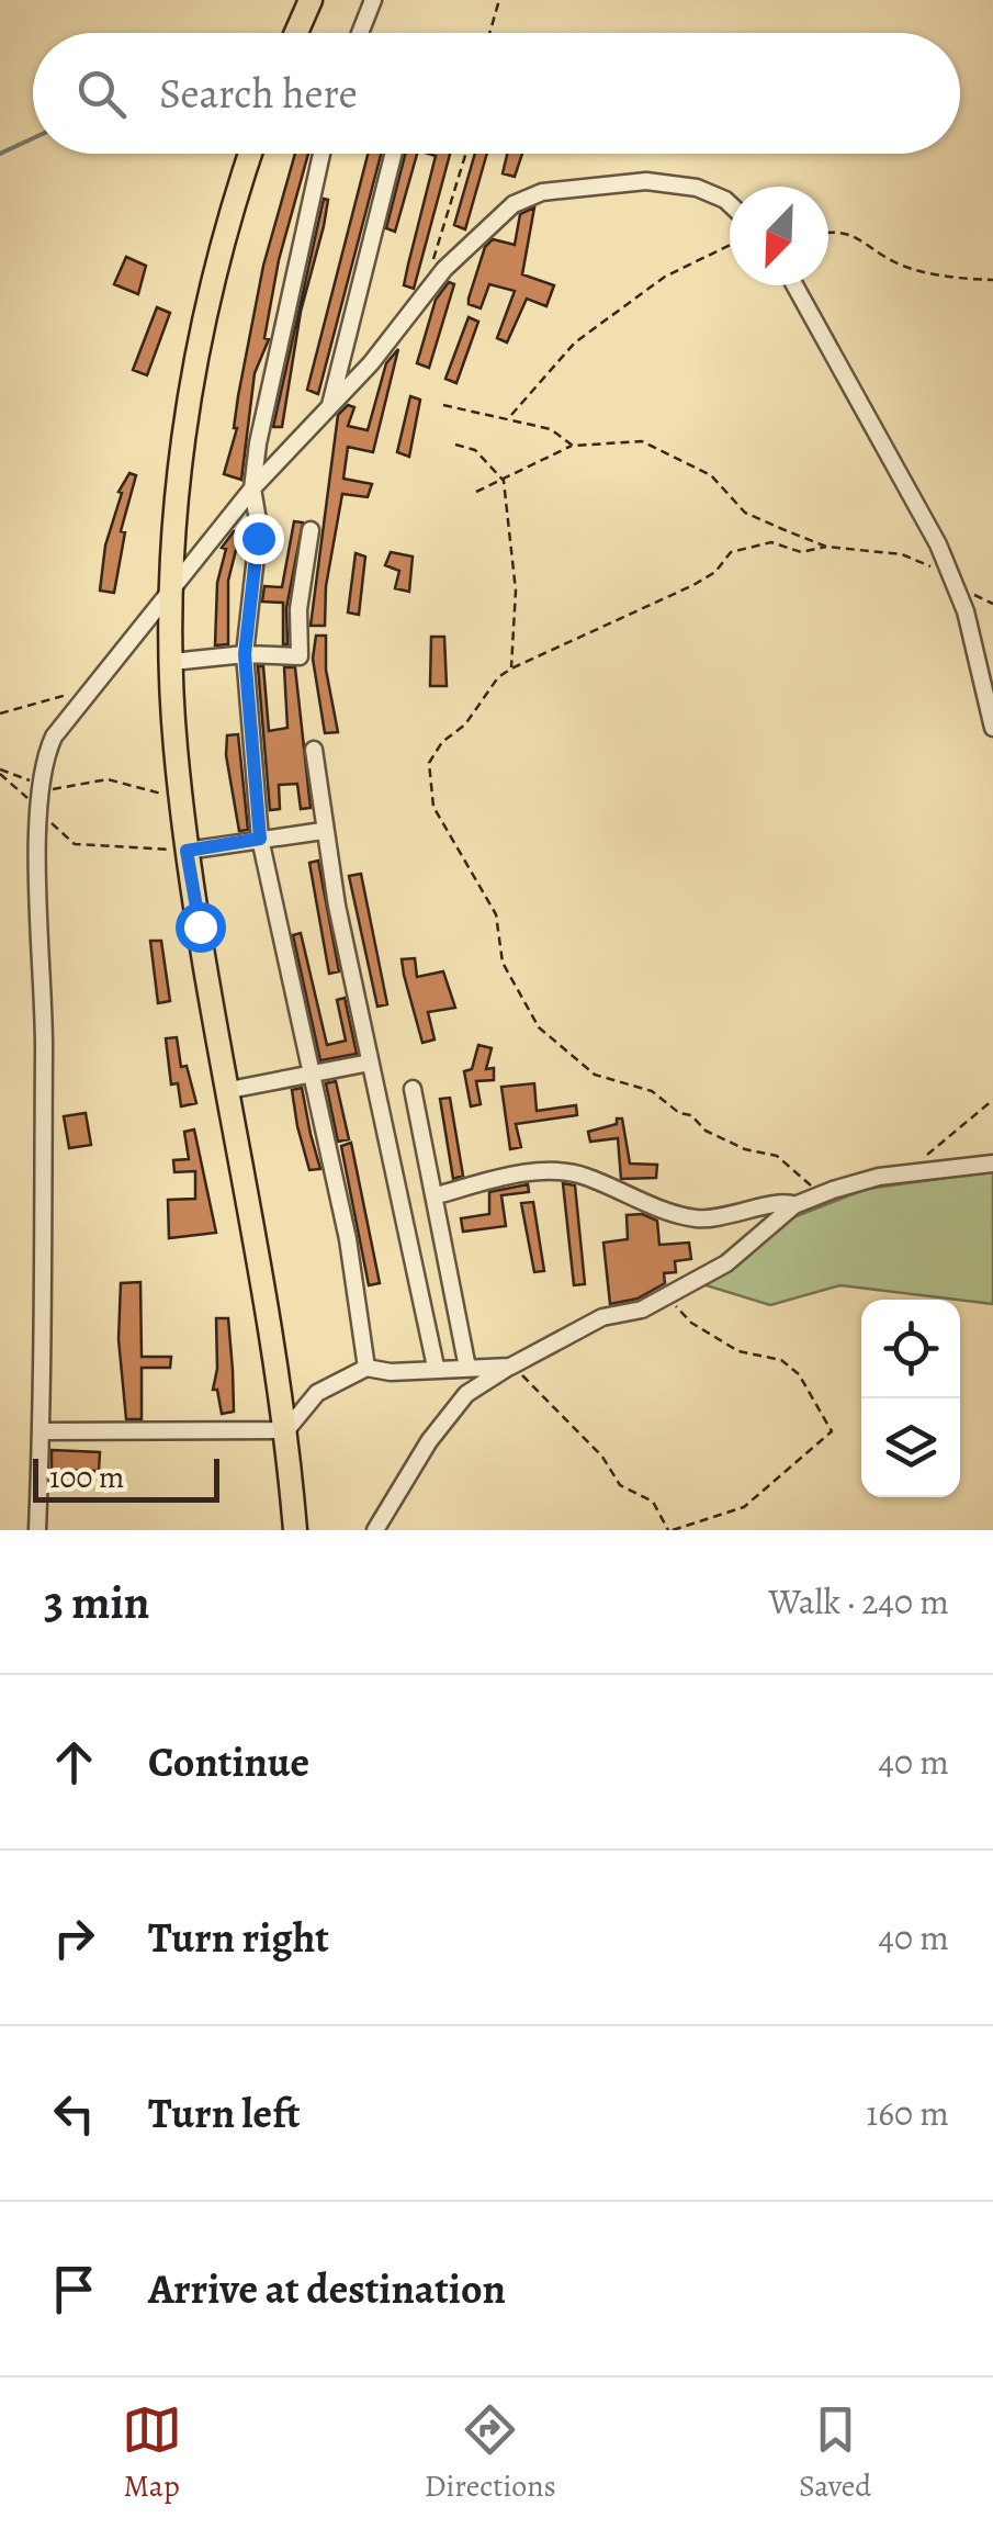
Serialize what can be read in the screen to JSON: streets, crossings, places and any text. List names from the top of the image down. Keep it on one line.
{"scale_bar":"100 m","north":"bottom left","page":{"search":"Search here","scale":"100 m","heading":["3 min","Walk · 240 m"],"list":[["Continue","40 m"],["Turn right","40 m"],["Turn left","160 m"],"Arrive at destination"],"nav":["Map","Directions","Saved"]}}
